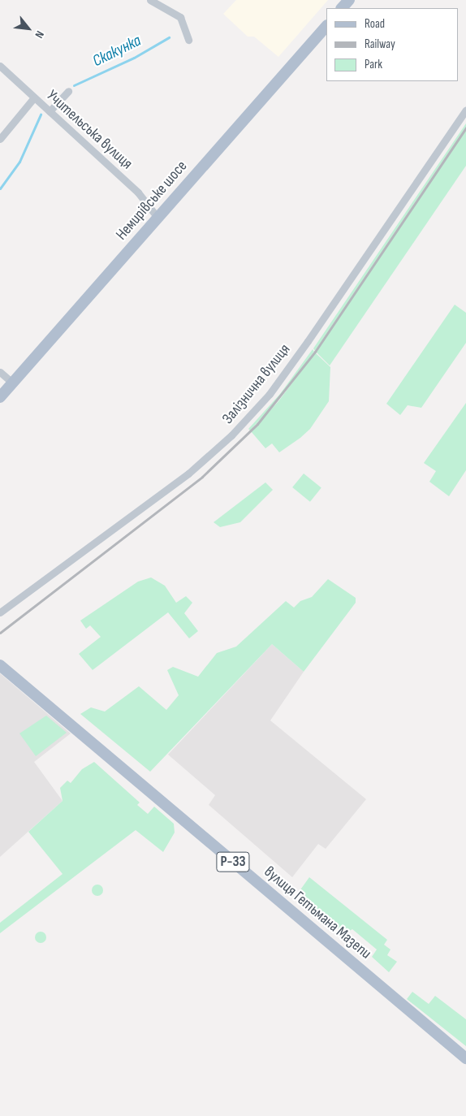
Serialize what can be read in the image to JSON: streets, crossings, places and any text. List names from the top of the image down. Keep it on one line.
{"streets":{"main road":["Немирівське шосе","Р-33","вулиця Гетьмана Мазепи"],"street":["Учительська вулиця","Залізнична вулиця"]},"crossings":[["Учительська вулиця","Немирівське шосе"]],"water":["Скакунка"],"legend":["Road","Railway","Park"],"north":"bottom right"}
